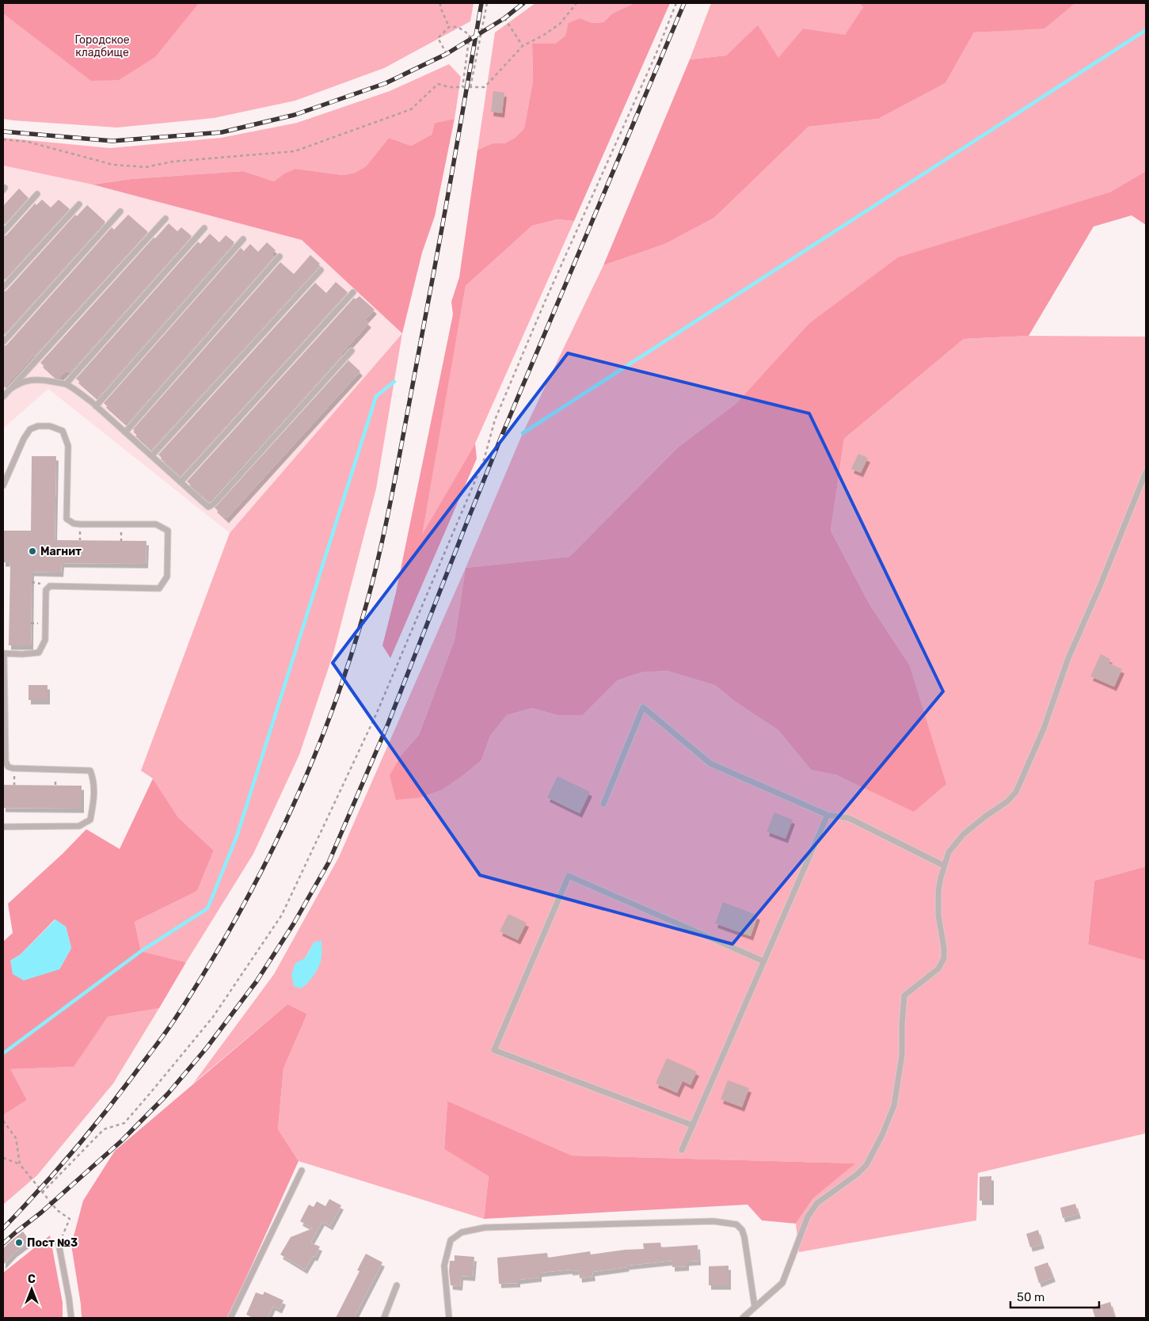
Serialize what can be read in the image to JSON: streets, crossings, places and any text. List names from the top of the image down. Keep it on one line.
{"parks":["Городское кладбище"],"places":["Магнит","Пост №3"],"scale_bar":"50 m","north":"top"}
